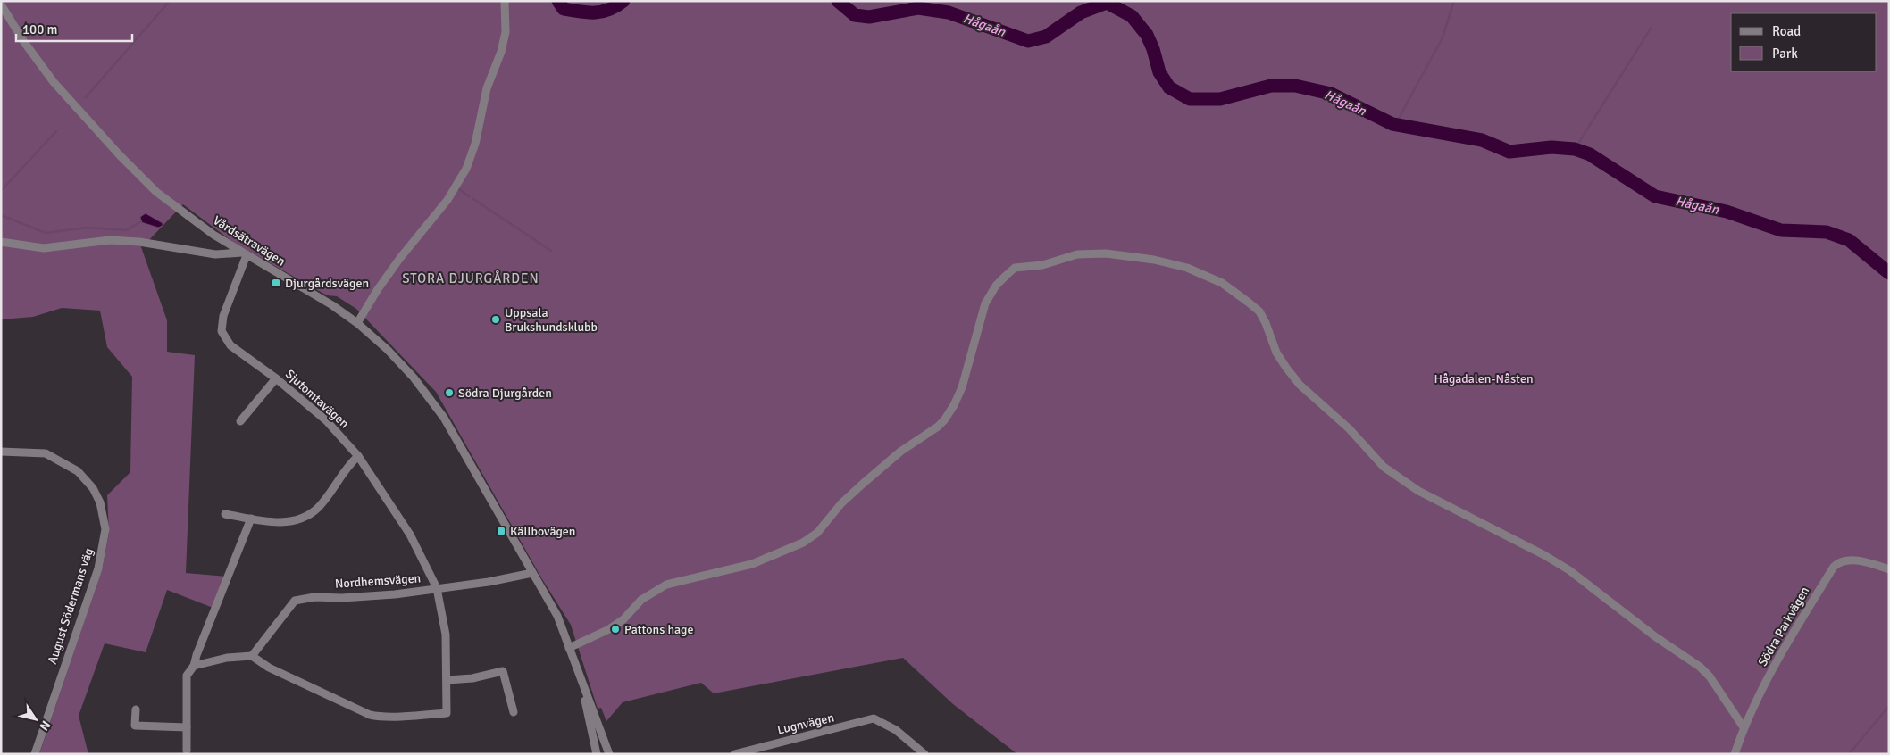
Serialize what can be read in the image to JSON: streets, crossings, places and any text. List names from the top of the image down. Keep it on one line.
{"streets":{"street":["Vårdsätravägen","Sjutomtavägen","Nordhemsvägen","August Södermans väg","Södra Parkvägen","Lugnvägen"]},"crossings":[["Vårdsätravägen","Sjutomtavägen"],["Vårdsätravägen","Nordhemsvägen"],["Sjutomtavägen","Nordhemsvägen"]],"districts":["STORA DJURGÅRDEN"],"water":["Hågaån"],"parks":["Hågadalen-Nåsten"],"places":{"transit":["Djurgårdsvägen","Källbovägen"],"other":["Uppsala Brukshundsklubb","Södra Djurgården","Pattons hage"]},"legend":["Road","Park"],"scale_bar":"100 m","north":"bottom right"}
